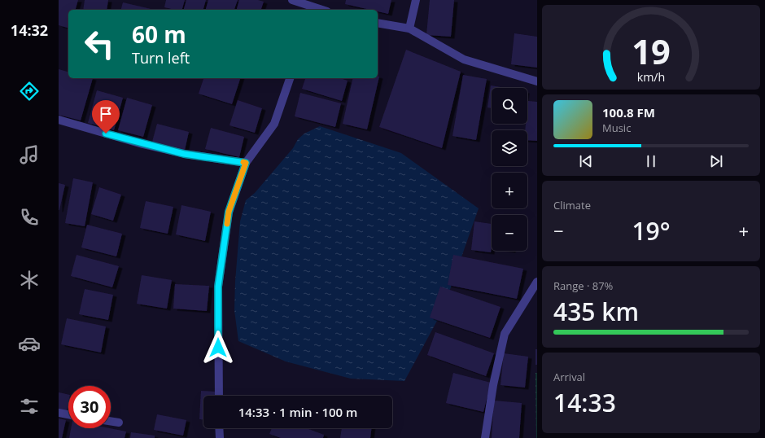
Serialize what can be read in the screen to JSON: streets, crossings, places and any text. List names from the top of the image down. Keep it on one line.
{"page":{"tabs":"14:32","turn":["60 m","Turn left"],"map_buttons":["+","−"],"song":["100.8 FM","Music"],"tile":["Climate",["Range · 87%","435 km"],["Arrival","14:33"]],"heat":["−","19°","+"],"limit":"30","trip":"14:33 · 1 min · 100 m","gauge":["19","km/h"]}}
